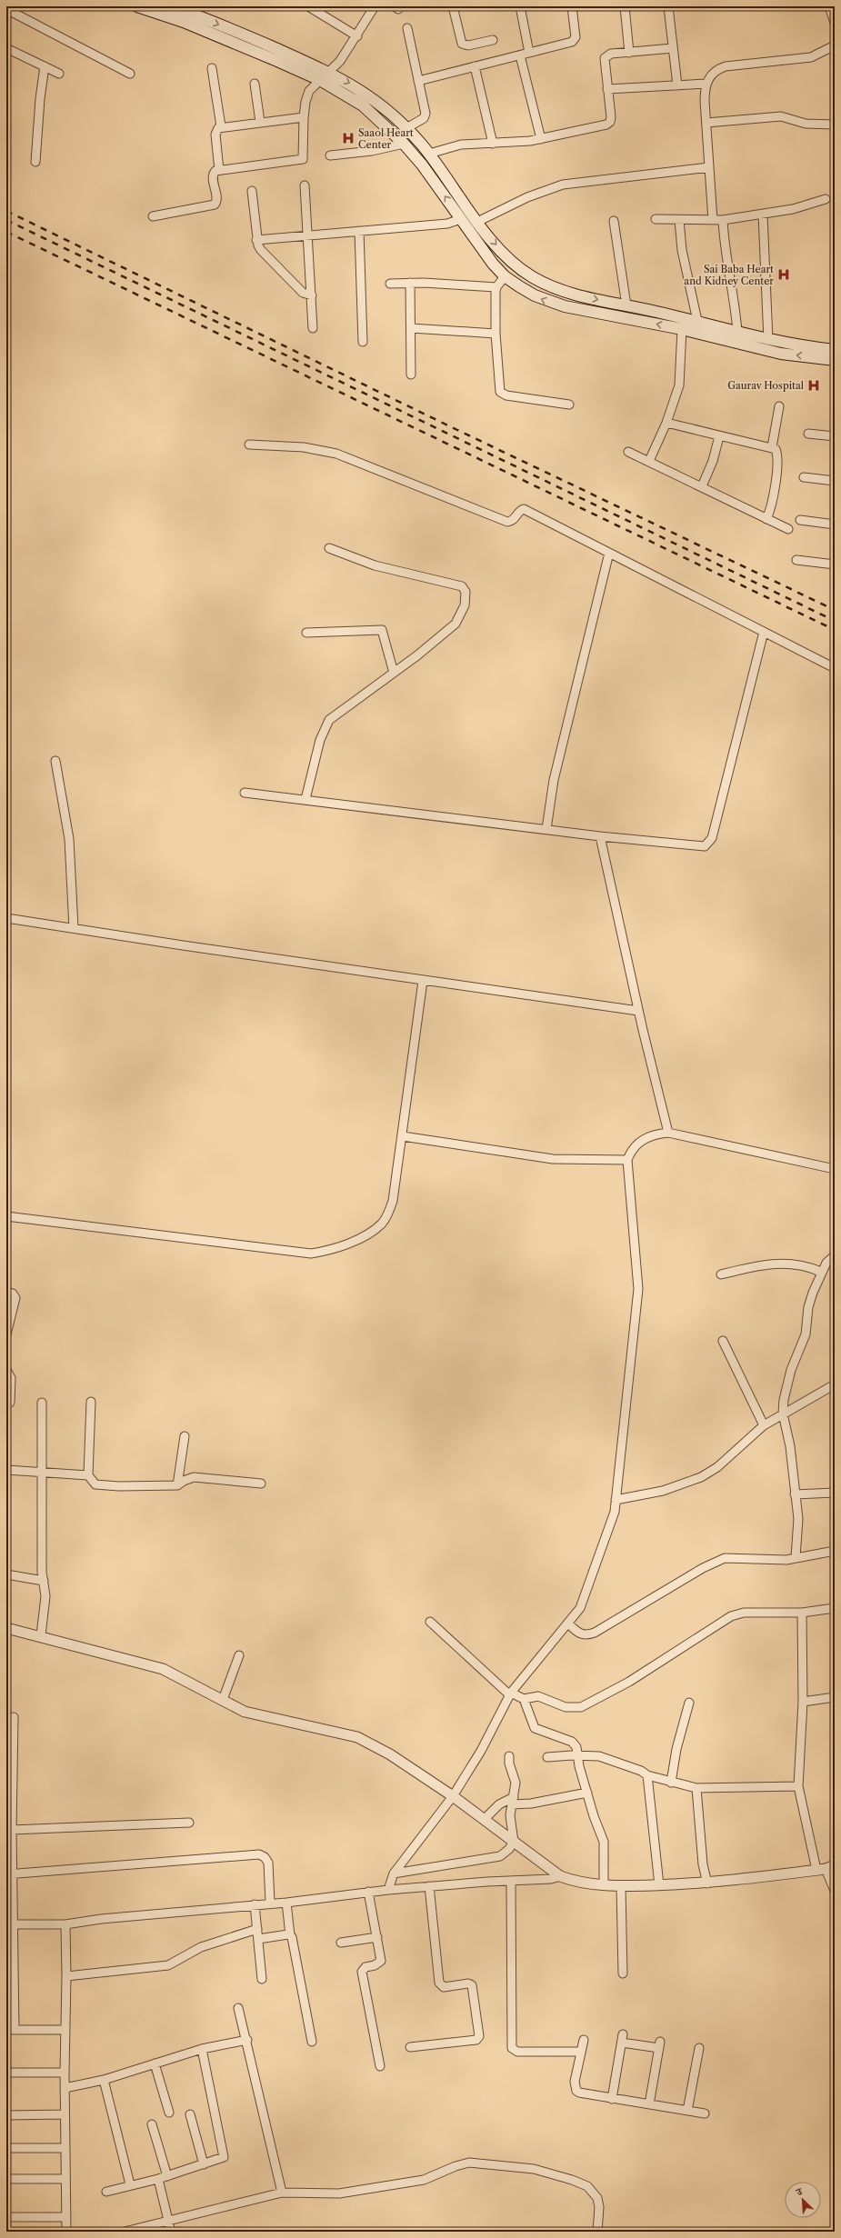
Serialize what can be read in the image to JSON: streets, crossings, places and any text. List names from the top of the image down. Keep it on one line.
{"places":{"hospital":["Saaol Heart Center","Sai Baba Heart and Kidney Center","Gaurav Hospital"]},"north":"top left"}
